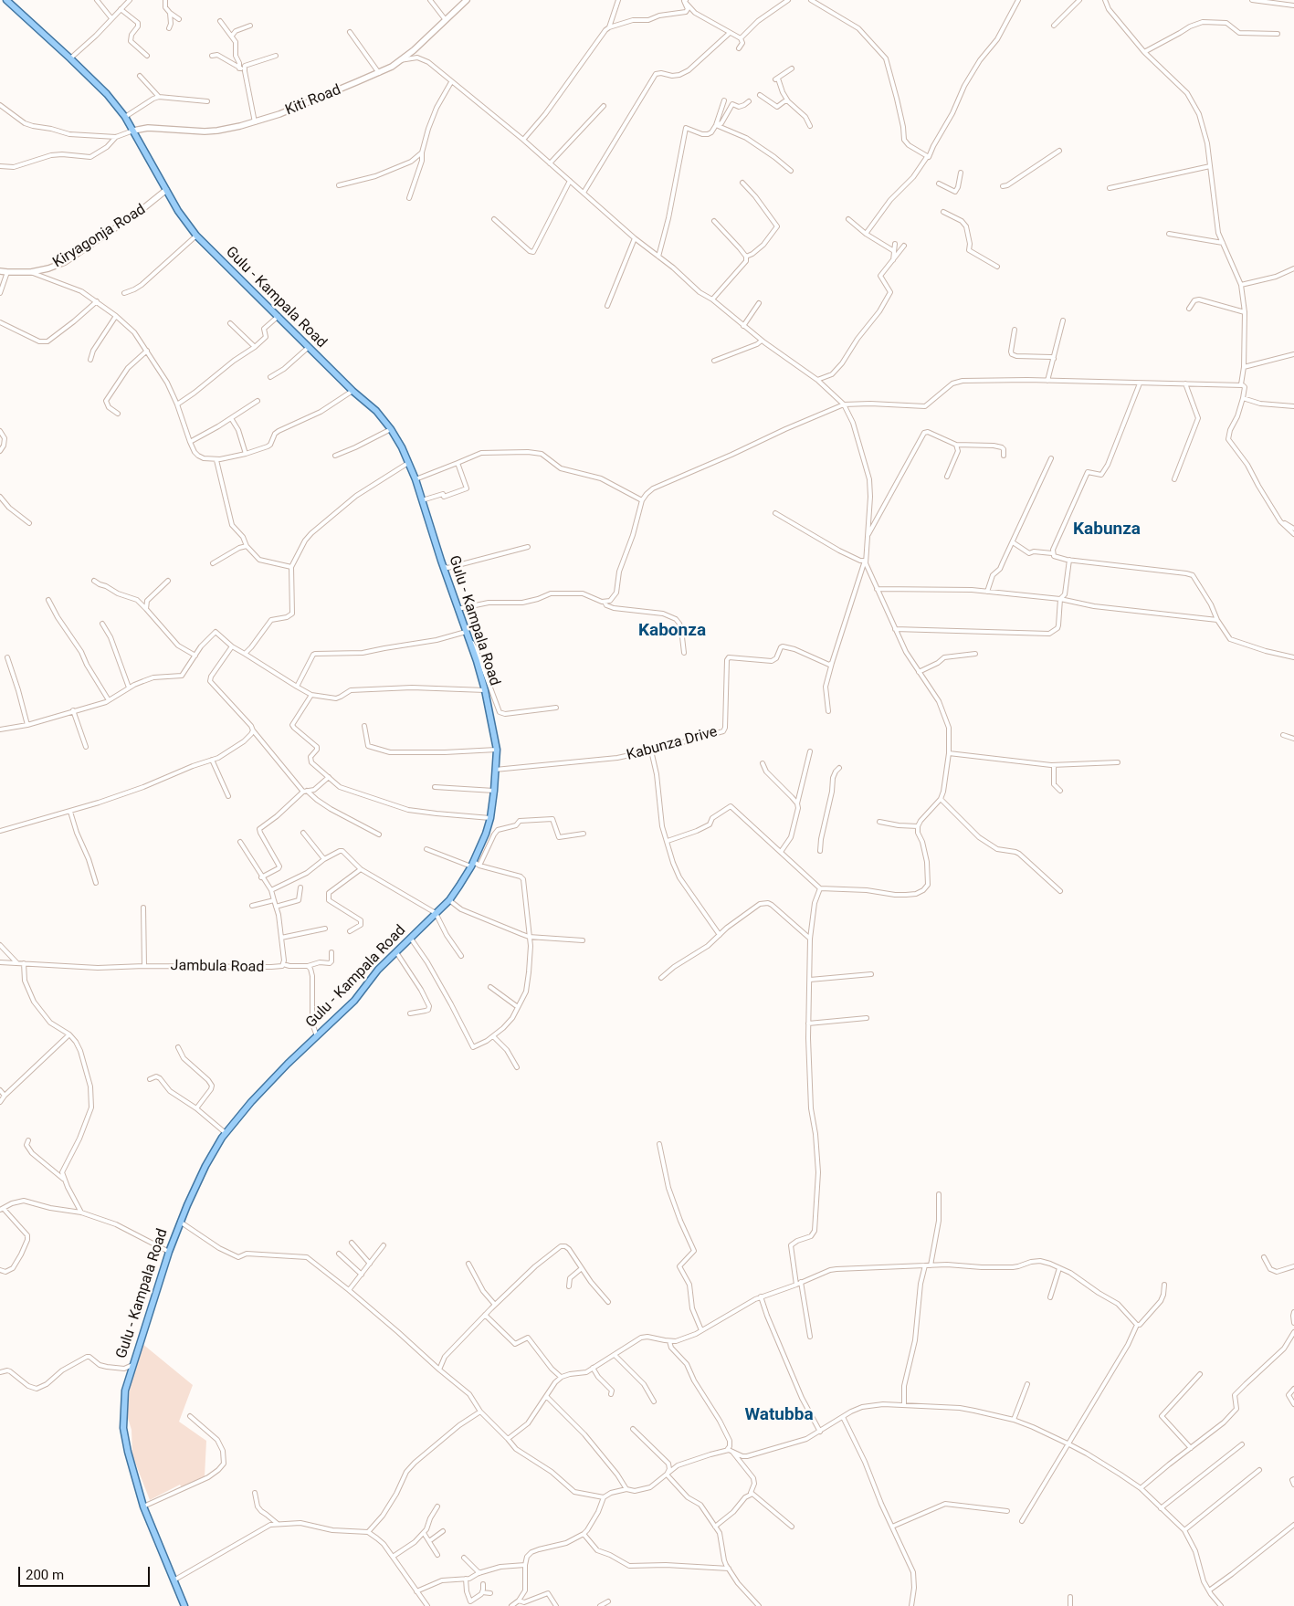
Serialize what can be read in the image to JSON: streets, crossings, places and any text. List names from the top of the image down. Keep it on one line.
{"streets":{"main road":["Gulu - Kampala Road"],"street":["Kiti Road","Kiryagonja Road","Kabunza Drive","Jambula Road"]},"crossings":[["Kiti Road","Gulu - Kampala Road"],["Kiryagonja Road","Gulu - Kampala Road"],["Gulu - Kampala Road","Kabunza Drive"]],"districts":["Kabunza","Kabonza","Watubba"],"scale_bar":"200 m"}
